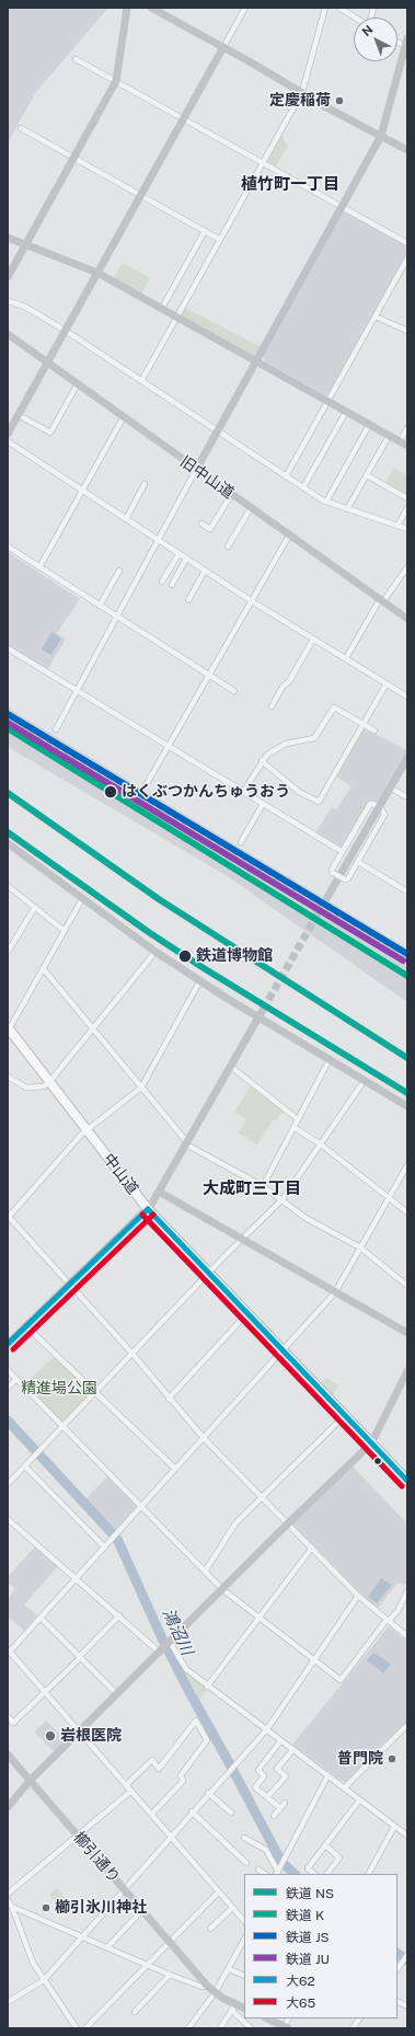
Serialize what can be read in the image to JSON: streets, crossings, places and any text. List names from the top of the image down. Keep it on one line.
{"streets":{"highway":["中山道"],"street":["旧中山道","櫛引通り"]},"districts":["植竹町一丁目","大成町三丁目"],"water":["鴻沼川"],"parks":["精進場公園"],"places":["定慶稲荷","はくぶつかんちゅうおう","鉄道博物館","岩根医院","普門院","櫛引氷川神社"],"lines":["rail line JS","rail line JU","rail line K","rail line NS","transit line 大62","transit line 大65"],"legend":["鉄道 NS","鉄道 K","鉄道 JS","鉄道 JU","大62","大65"],"north":"top left"}
